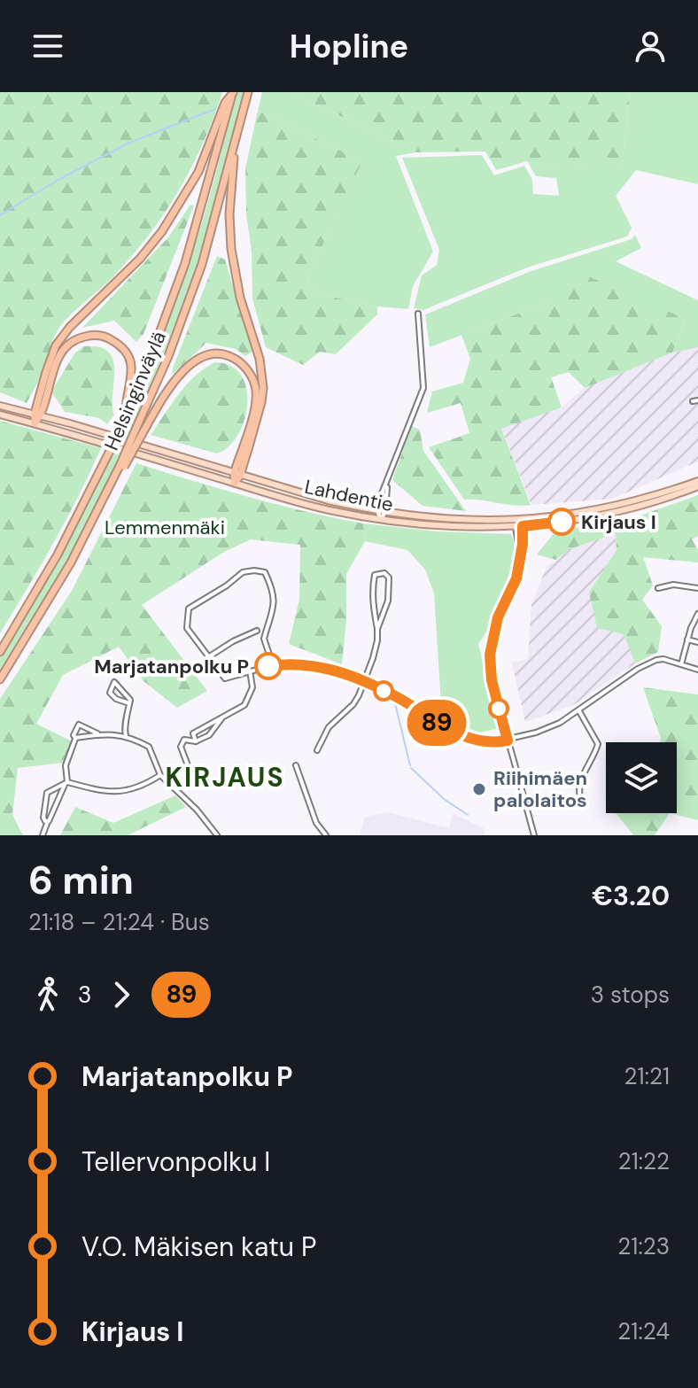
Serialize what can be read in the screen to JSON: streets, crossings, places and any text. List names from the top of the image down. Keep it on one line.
{"streets":{"highway":["Helsinginväylä"],"main road":["Lahdentie"]},"districts":["KIRJAUS"],"parks":["Lemmenmäki"],"places":["Kirjaus I","Marjatanpolku P","Riihimäen palolaitos"],"lines":["bus line 89"],"page":{"header":"Hopline","on_map":"89","heading":["6 min","21:18 – 21:24 · Bus","€3.20"],"legs":["3","89","3 stops"],"list":[{"name":"Marjatanpolku P","value":"21:21"},{"name":"Tellervonpolku I","value":"21:22"},{"name":"V.O. Mäkisen katu P","value":"21:23"},{"name":"Kirjaus I","value":"21:24"}]}}
